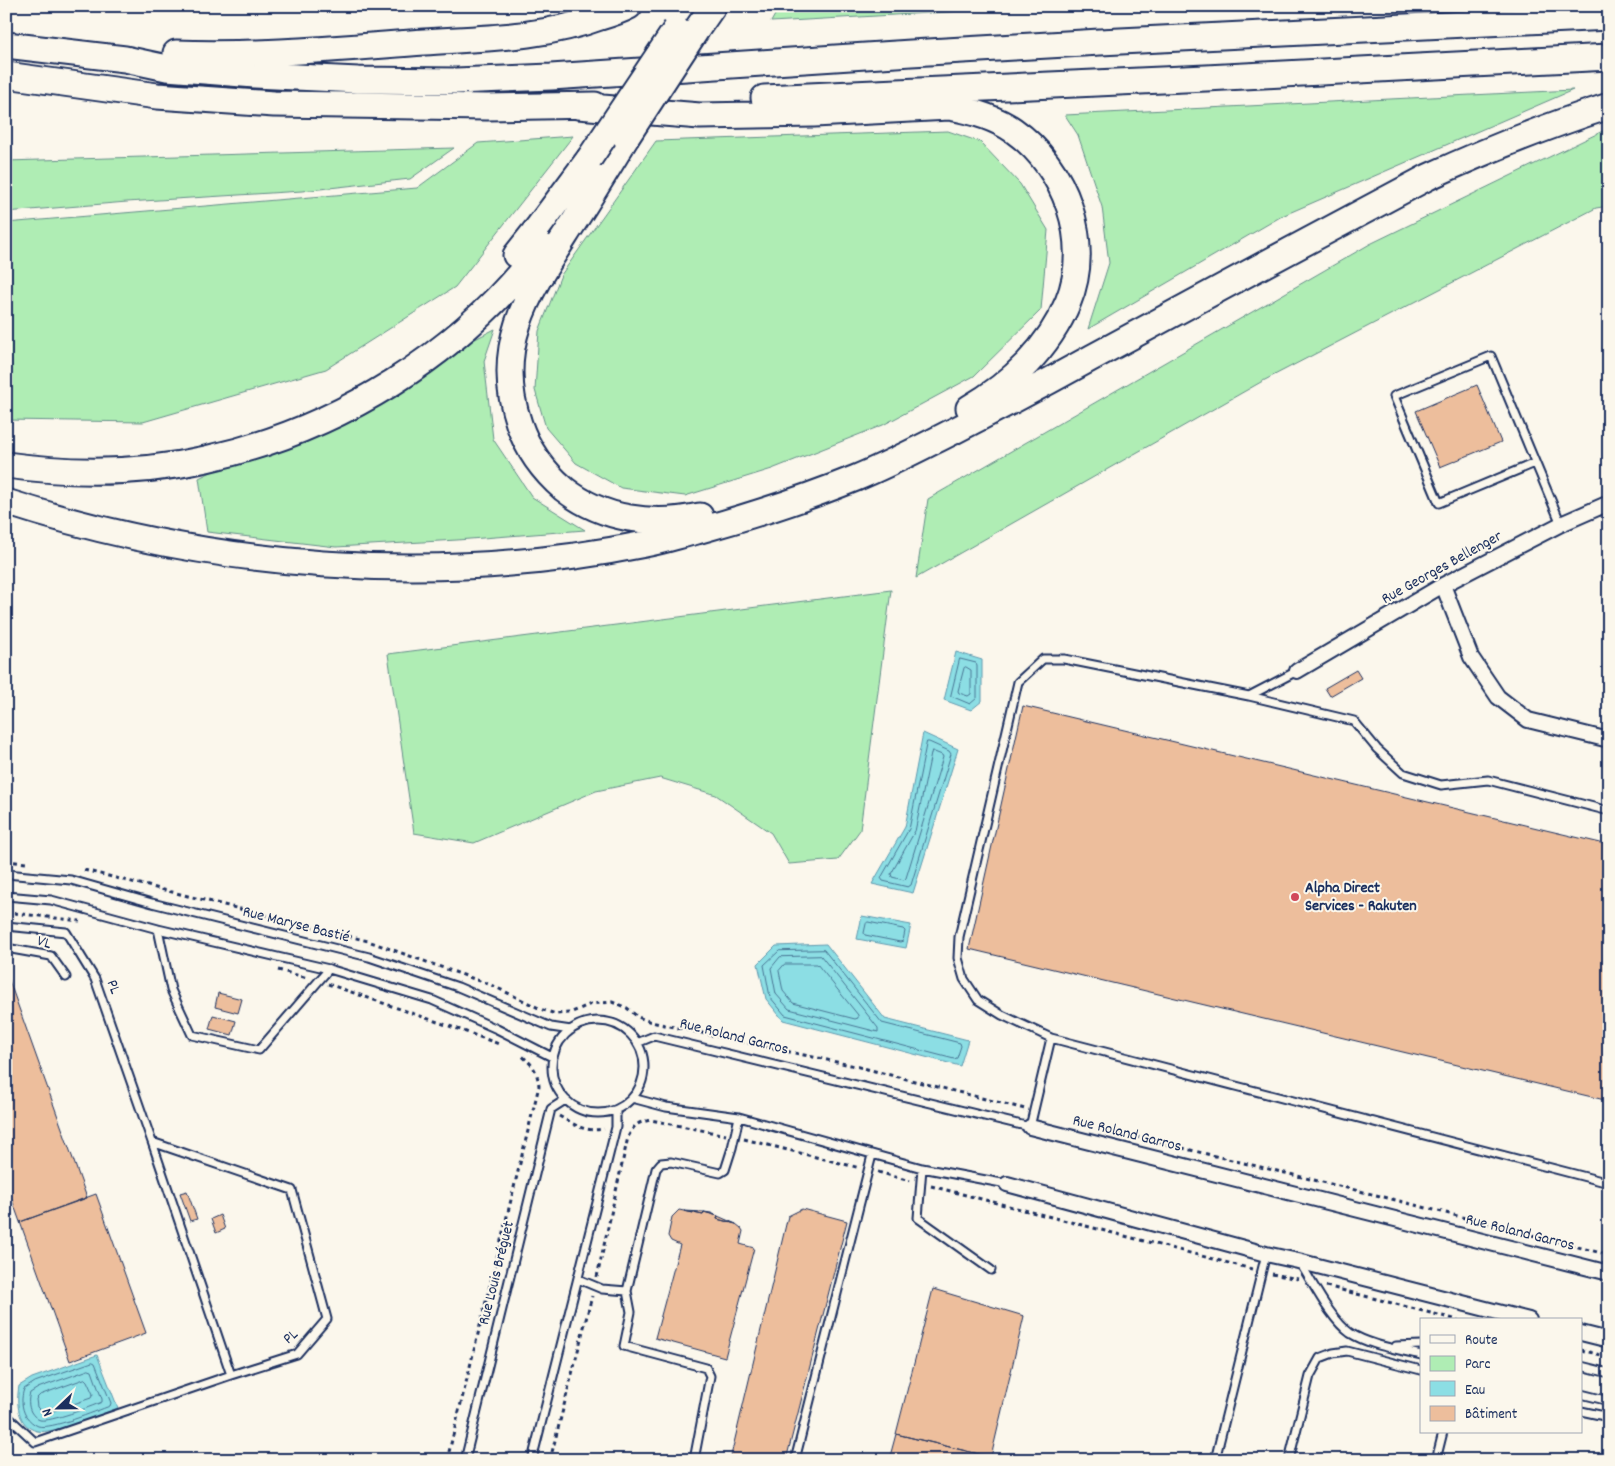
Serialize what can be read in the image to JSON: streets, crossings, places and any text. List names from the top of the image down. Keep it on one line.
{"streets":{"street":["Rue Georges Bellenger","Rue Roland Garros"],"lane":["Rue Maryse Bastié","VL","PL","Rue Louis Bréguet"]},"crossings":[["Rue Maryse Bastié","Rue Roland Garros"]],"places":["Alpha Direct Services - Rakuten"],"legend":["Route","Parc","Eau","Bâtiment"],"north":"left"}
